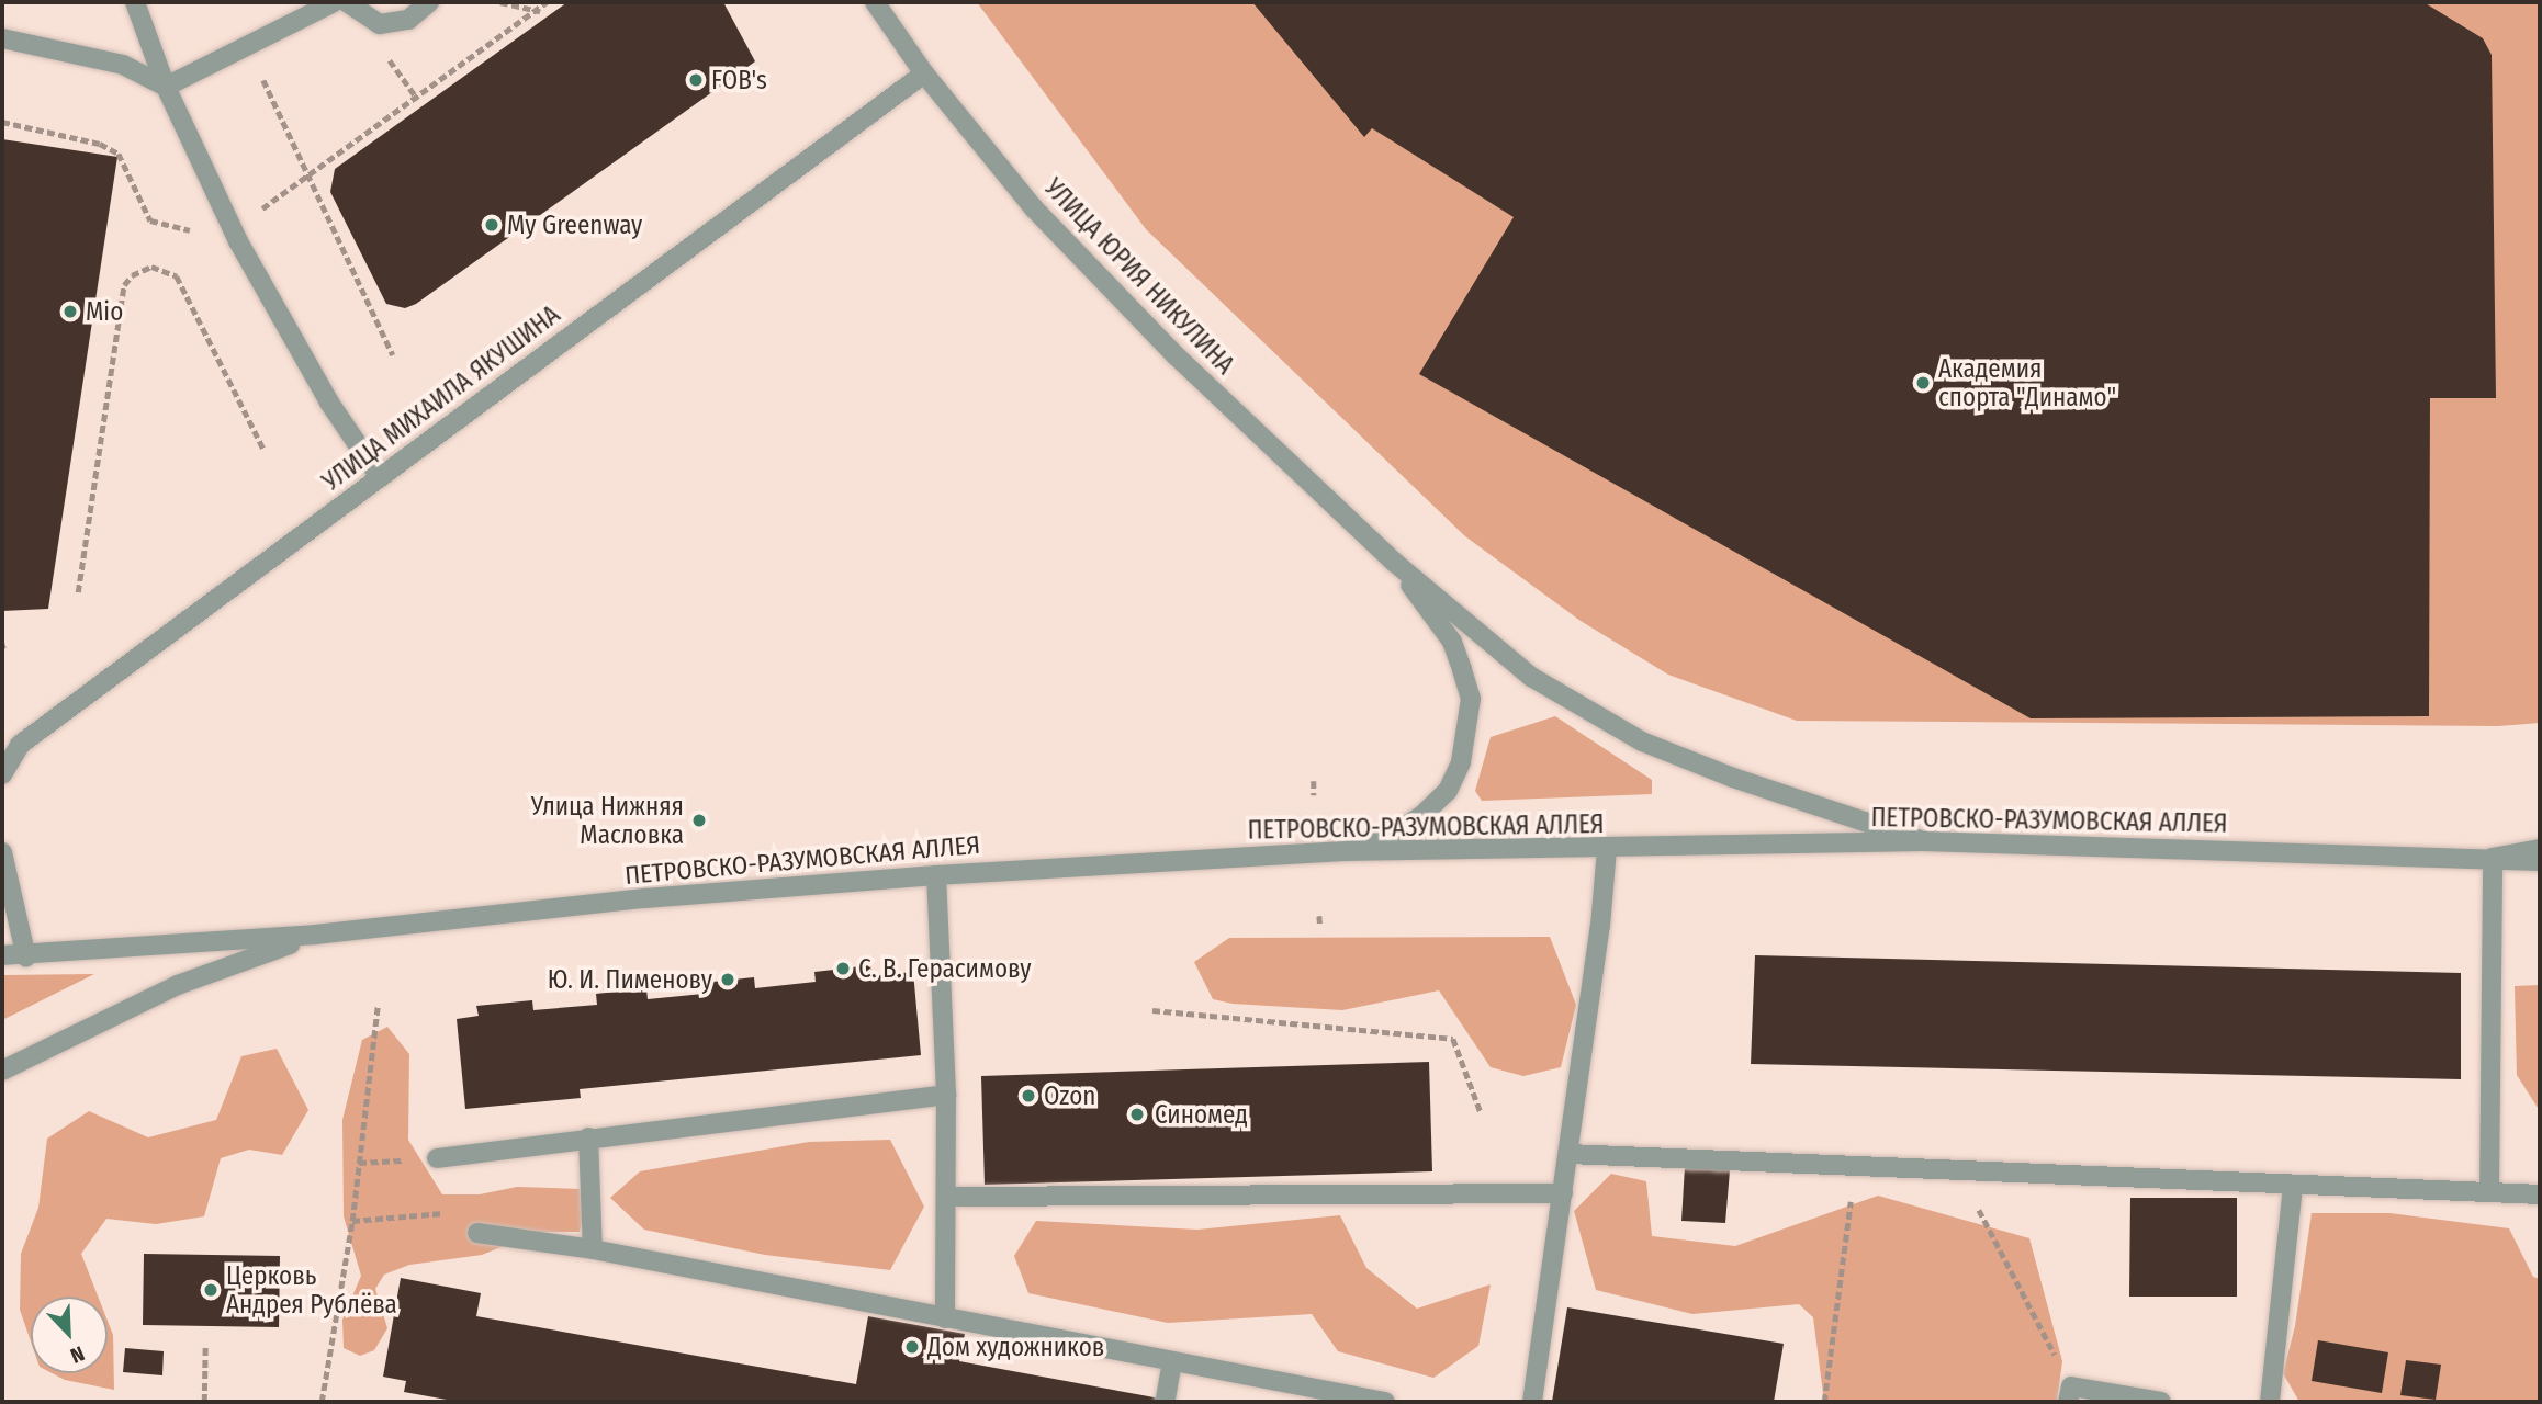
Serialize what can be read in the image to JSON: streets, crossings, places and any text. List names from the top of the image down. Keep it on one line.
{"streets":{"street":["УЛИЦА ЮРИЯ НИКУЛИНА","УЛИЦА МИХАИЛА ЯКУШИНА","ПЕТРОВСКО-РАЗУМОВСКАЯ АЛЛЕЯ"]},"crossings":[["УЛИЦА ЮРИЯ НИКУЛИНА","УЛИЦА МИХАИЛА ЯКУШИНА"],["УЛИЦА ЮРИЯ НИКУЛИНА","ПЕТРОВСКО-РАЗУМОВСКАЯ АЛЛЕЯ"]],"places":["FOB's","My Greenway","Mio","Академия спорта \"Динамо\"","Улица Нижняя Масловка","С. В. Герасимову","Ю. И. Пименову","Ozon","Синомед","Церковь Андрея Рублёва","Дом художников"],"north":"bottom right"}
